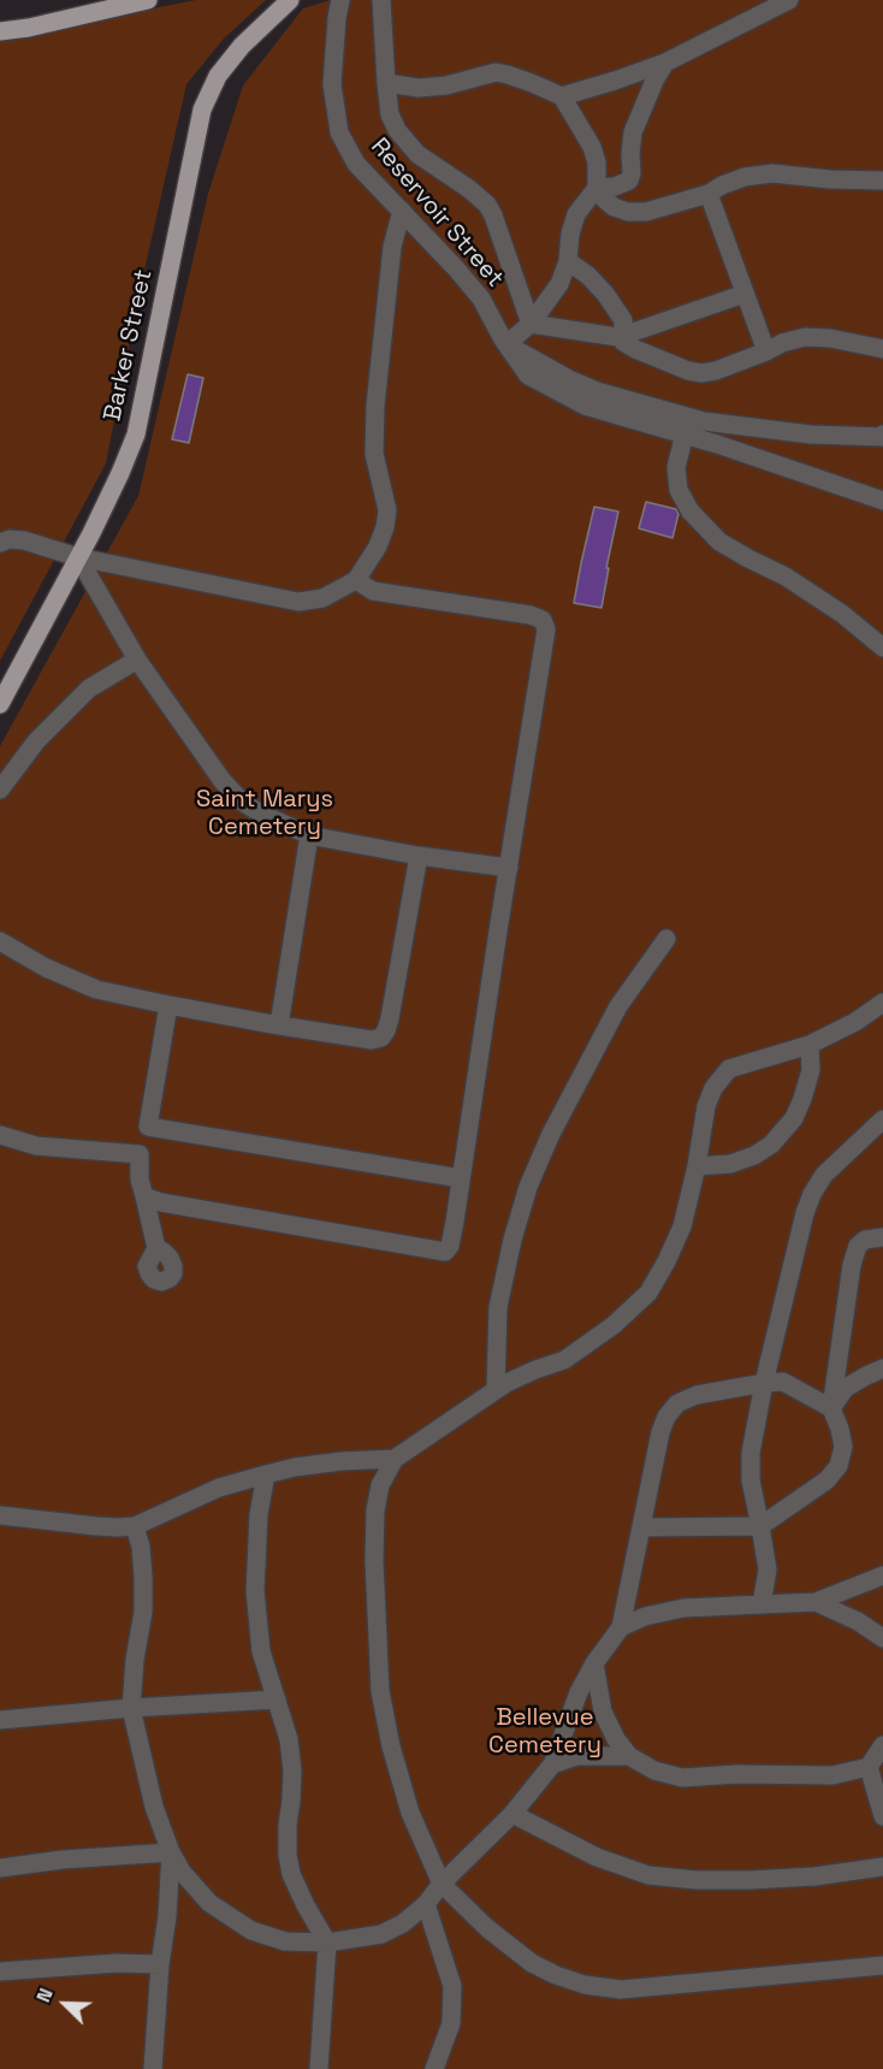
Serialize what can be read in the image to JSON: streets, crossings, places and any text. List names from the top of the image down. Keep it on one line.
{"streets":{"main road":["Barker Street"],"street":["Reservoir Street"]},"parks":["Saint Marys Cemetery","Bellevue Cemetery"],"north":"top left"}
